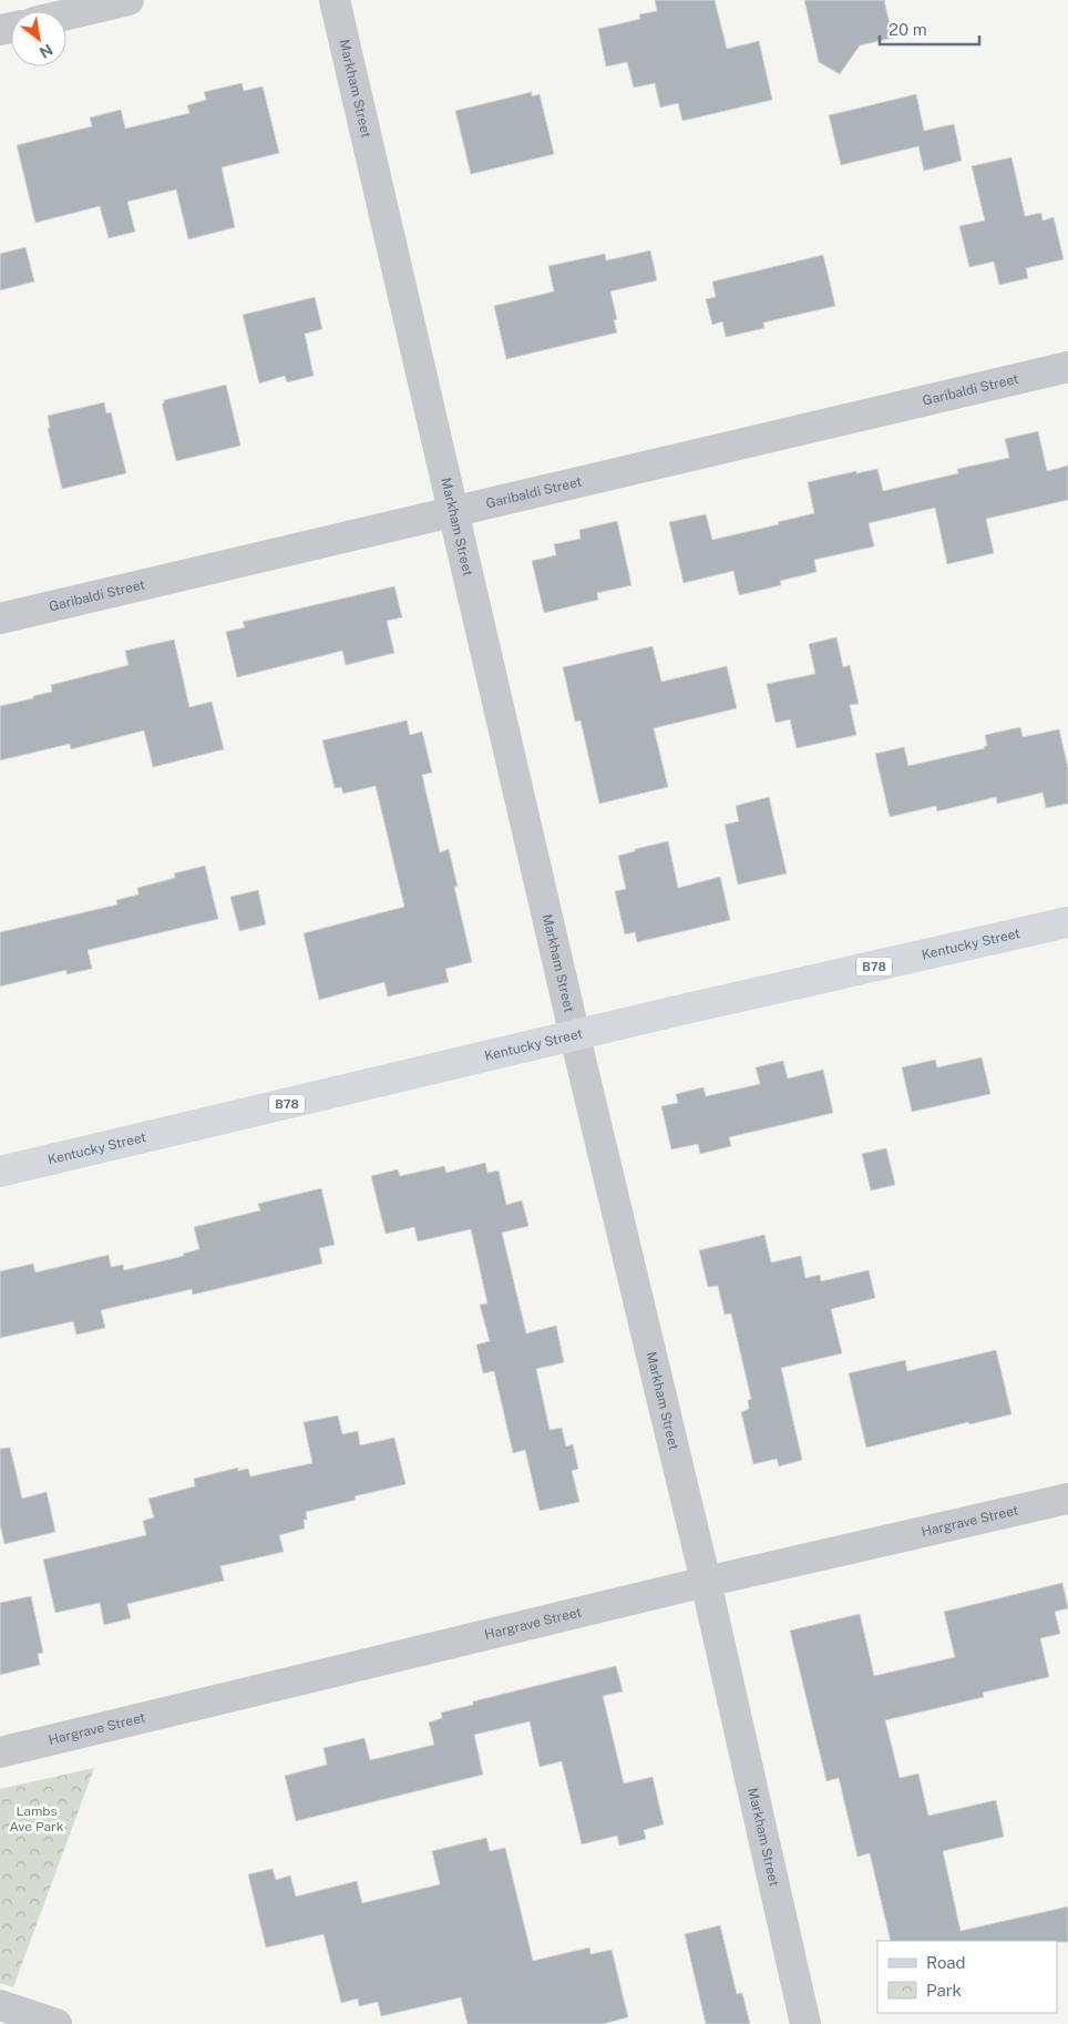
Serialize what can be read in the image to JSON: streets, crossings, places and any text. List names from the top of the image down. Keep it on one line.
{"streets":{"main road":["Kentucky Street","B78"],"street":["Markham Street","Garibaldi Street","Hargrave Street"]},"crossings":[["Markham Street","Garibaldi Street"],["Markham Street","Kentucky Street"],["Markham Street","Hargrave Street"]],"parks":["Lambs Ave Park"],"legend":["Road","Park"],"scale_bar":"20 m","north":"bottom right"}
